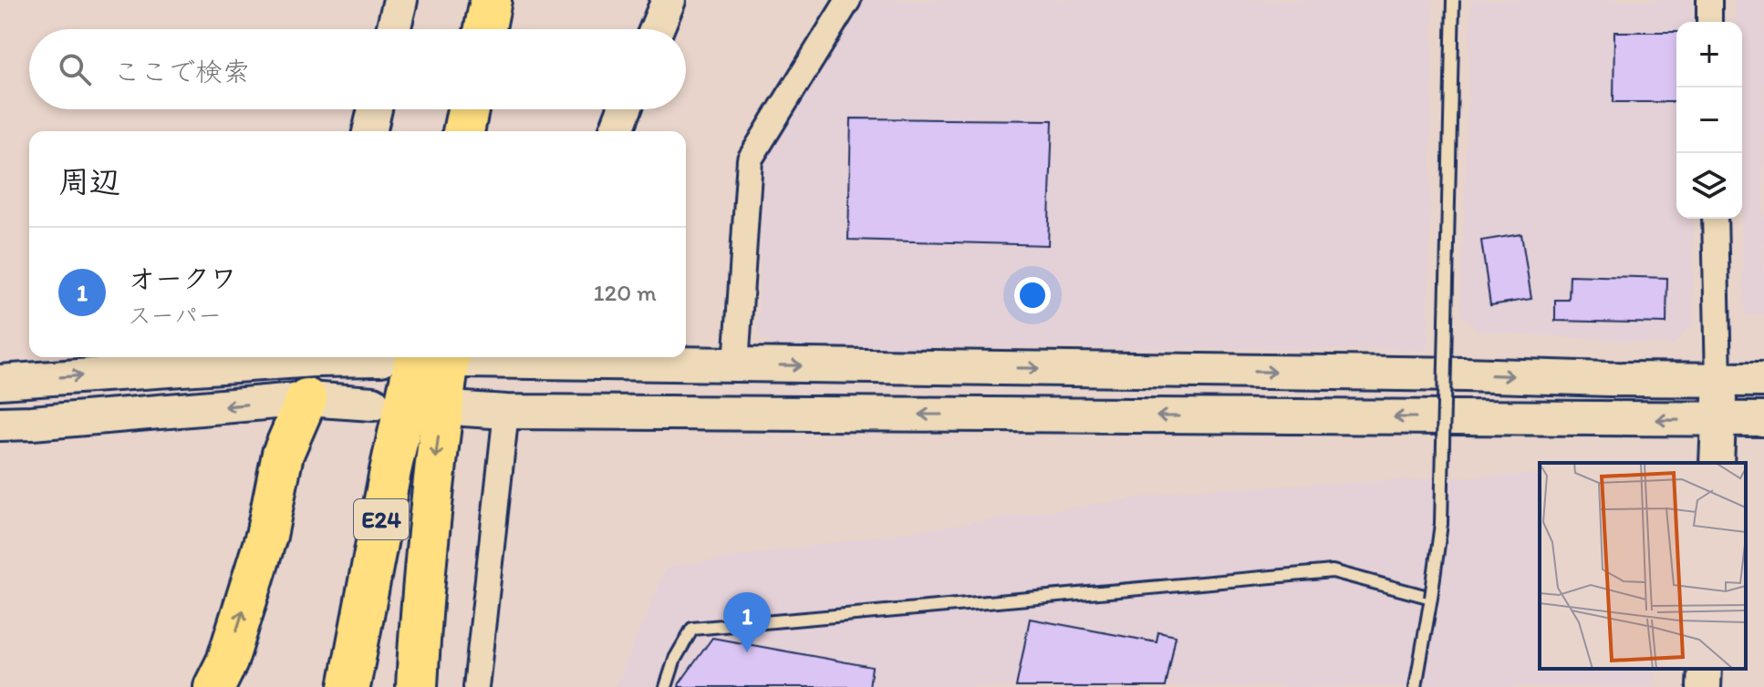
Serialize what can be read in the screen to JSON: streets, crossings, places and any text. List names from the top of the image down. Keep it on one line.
{"streets":{"highway":["E24"]},"page":{"map_buttons":["+","−"],"search":"ここで検索","heading":"周辺","list":[{"mark":"1","name":"オークワ","note":"スーパー","value":"120 m"}],"pins":"1"}}
